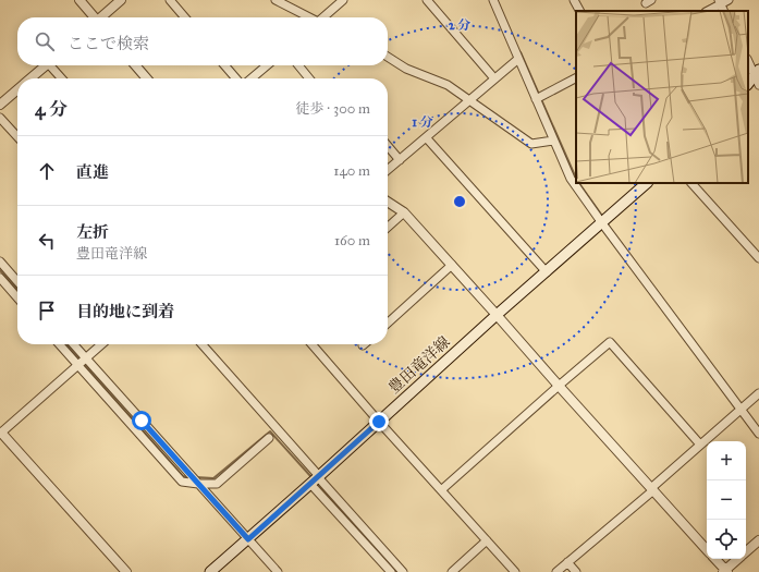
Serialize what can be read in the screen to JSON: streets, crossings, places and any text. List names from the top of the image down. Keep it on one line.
{"streets":{"main road":["豊田竜洋線"]},"page":{"search":"ここで検索","heading":["4 分","徒歩 · 300 m"],"list":[["直進","140 m"],["左折","豊田竜洋線","160 m"],"目的地に到着"],"map_buttons":["+","−"]},"rings":["2 分","1 分"]}
